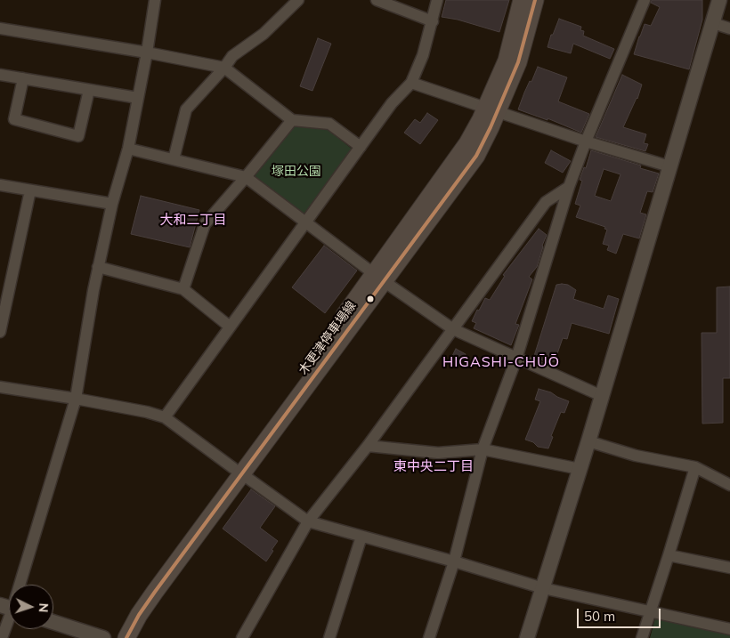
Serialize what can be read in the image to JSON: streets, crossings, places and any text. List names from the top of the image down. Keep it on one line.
{"streets":{"main road":["木更津停車場線"]},"districts":["大和二丁目","HIGASHI-CHŪŌ","東中央二丁目"],"parks":["塚田公園"],"scale_bar":"50 m","north":"right"}
